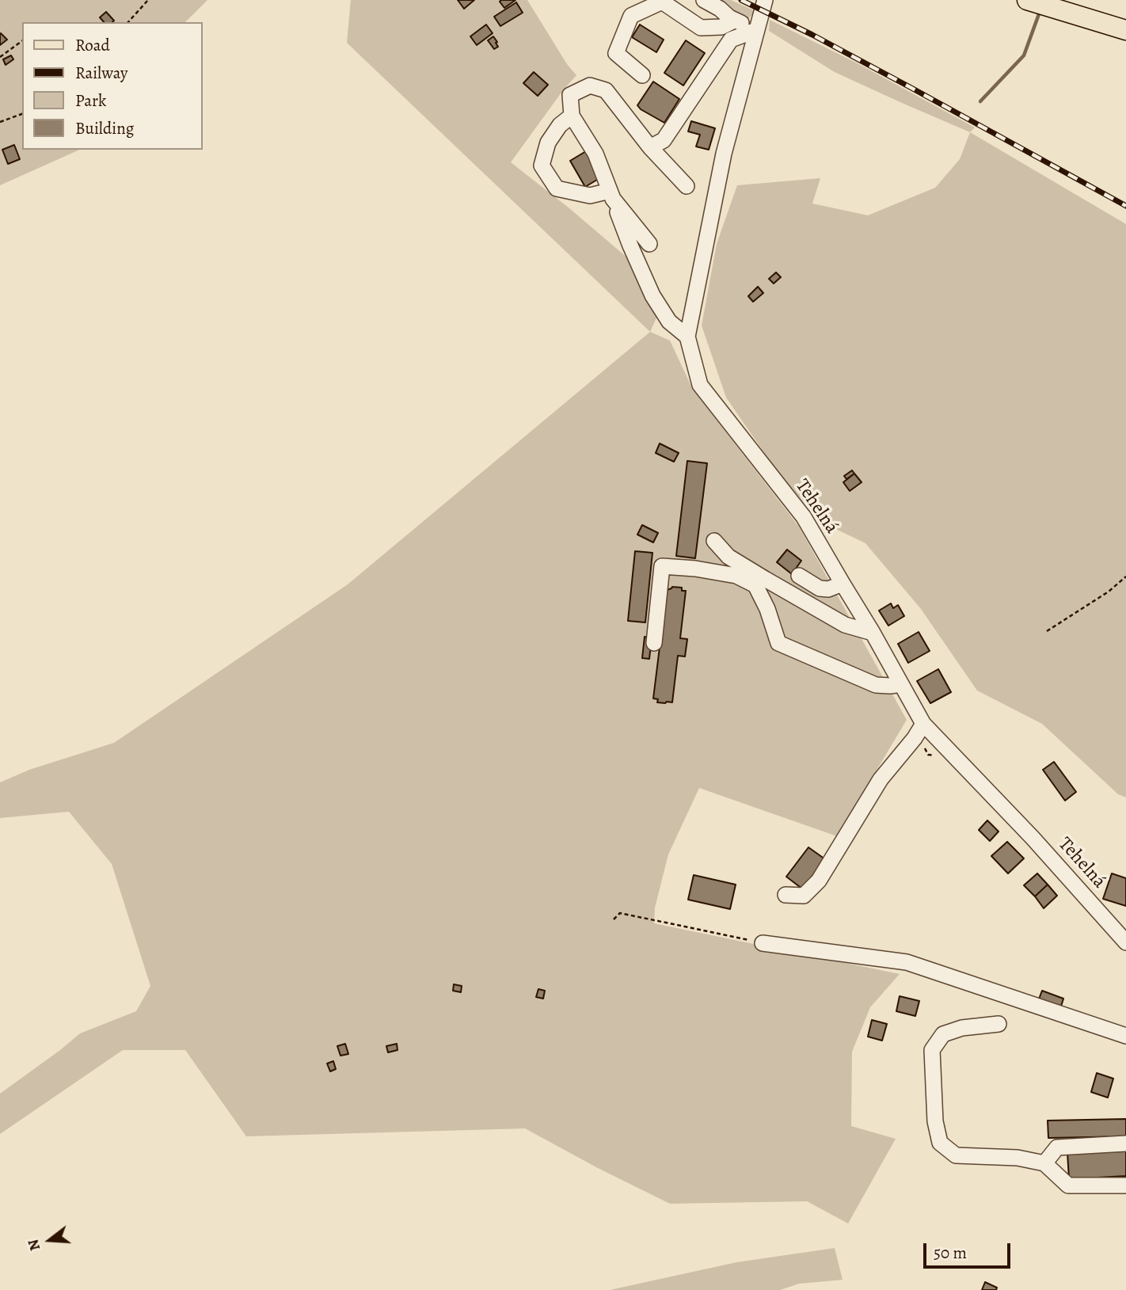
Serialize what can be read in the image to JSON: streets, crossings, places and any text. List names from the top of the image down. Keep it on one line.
{"streets":{"street":["Tehelná"]},"legend":["Road","Railway","Park","Building"],"scale_bar":"50 m","north":"left"}
